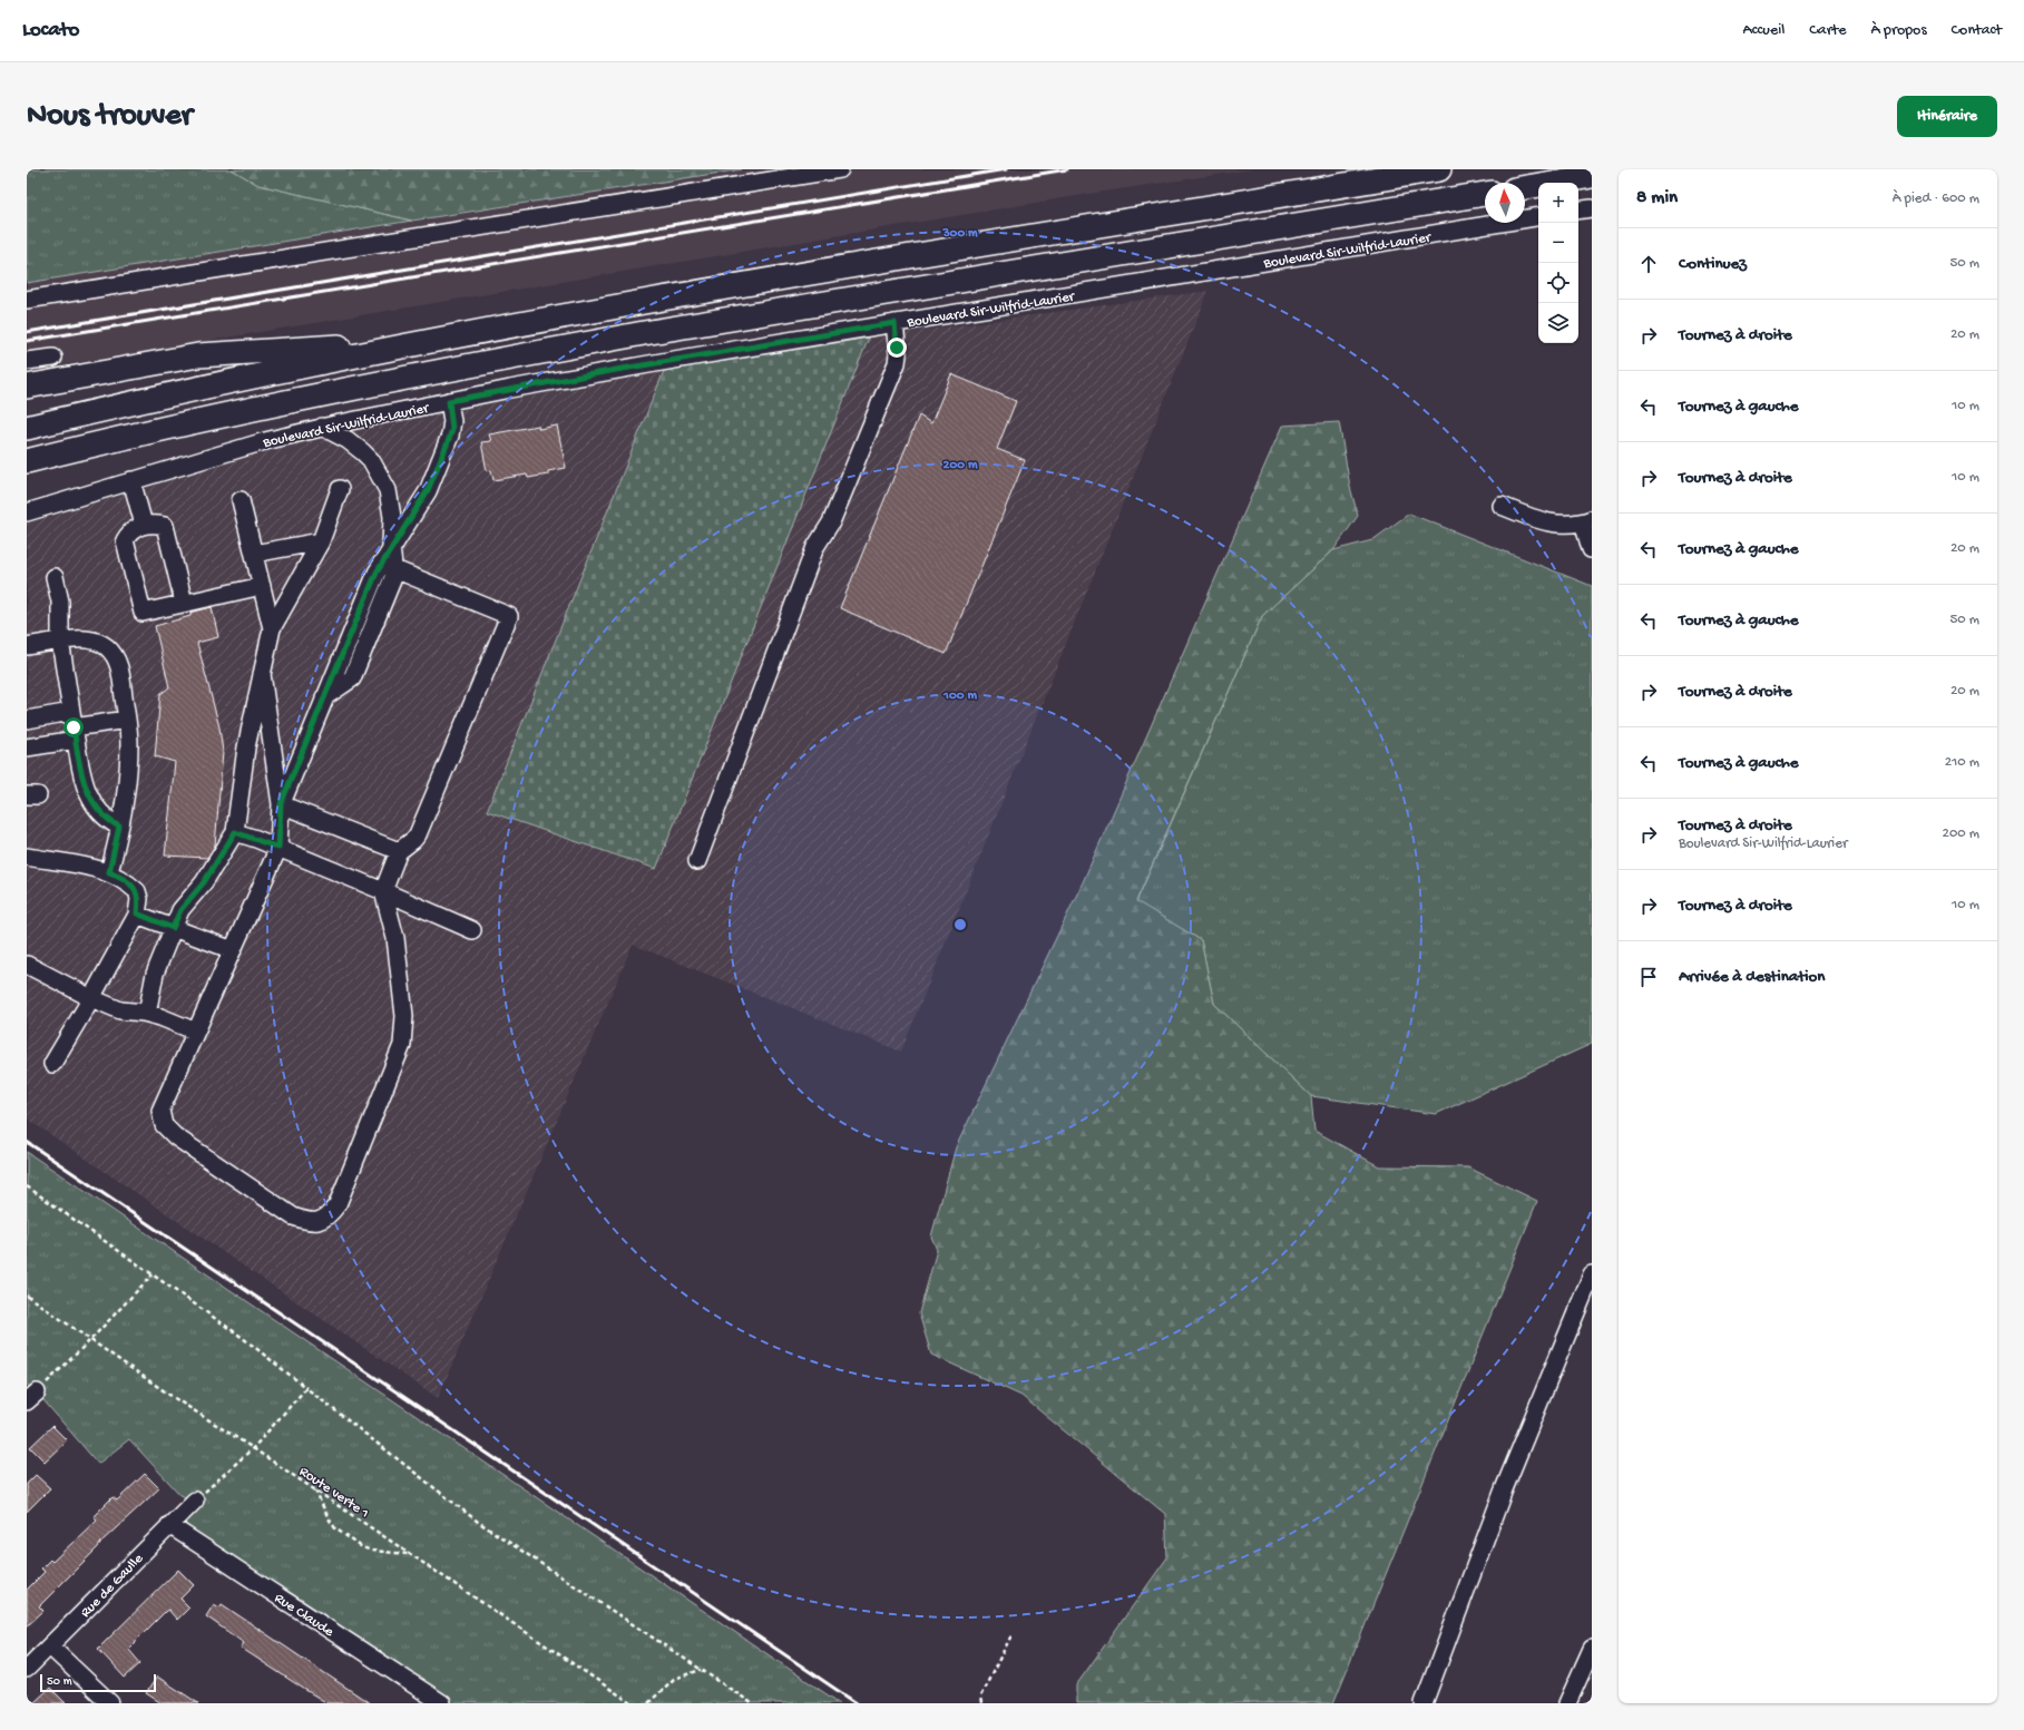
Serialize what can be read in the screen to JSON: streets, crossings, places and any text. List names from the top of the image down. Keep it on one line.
{"streets":{"highway":["Boulevard Sir-Wilfrid-Laurier"],"street":["Rue de Gaulle","Rue Claude"],"path":["Route verte 1"]},"crossings":[["Rue de Gaulle","Rue Claude"]],"scale_bar":"50 m","north":"top","page":{"header":"Locato","nav":["Accueil","Carte","À propos","Contact"],"buttons":"Itinéraire","title":"Nous trouver","heading":["8 min","À pied · 600 m"],"map_buttons":["+","−"],"list":[["Continuez","50 m"],["Tournez à droite","20 m"],["Tournez à gauche","10 m"],["Tournez à droite","10 m"],["Tournez à gauche","20 m"],["Tournez à gauche","50 m"],["Tournez à droite","20 m"],["Tournez à gauche","210 m"],["Tournez à droite","Boulevard Sir-Wilfrid-Laurier","200 m"],["Tournez à droite","10 m"],"Arrivée à destination"],"scale":"50 m"},"rings":["300 m","200 m","100 m"]}
